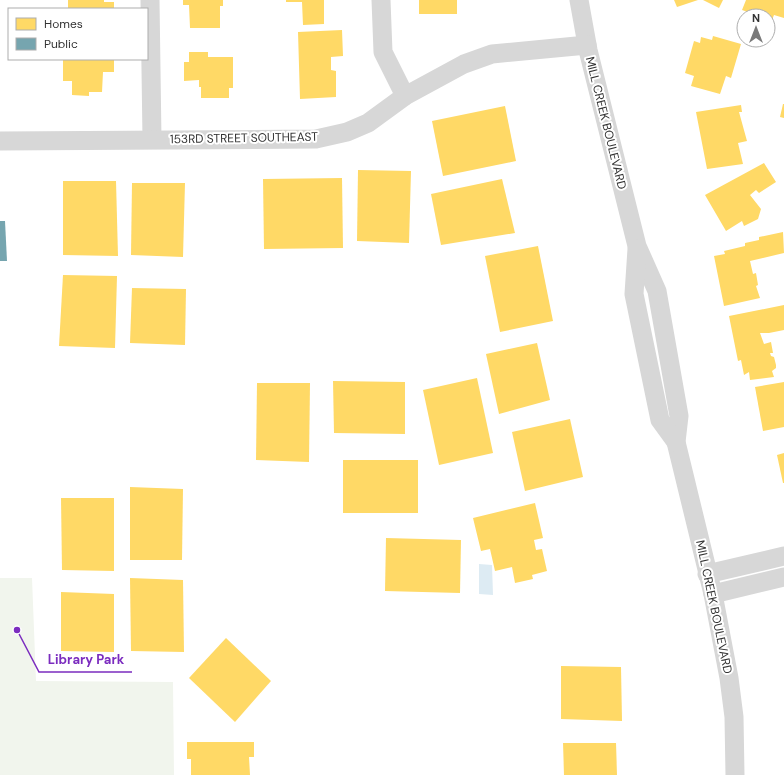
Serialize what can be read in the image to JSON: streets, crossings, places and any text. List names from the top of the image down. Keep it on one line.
{"streets":{"street":["MILL CREEK BOULEVARD","153RD STREET SOUTHEAST"]},"crossings":[["MILL CREEK BOULEVARD","153RD STREET SOUTHEAST"]],"places":["Library Park"],"legend":["Homes","Public"],"north":"top"}
